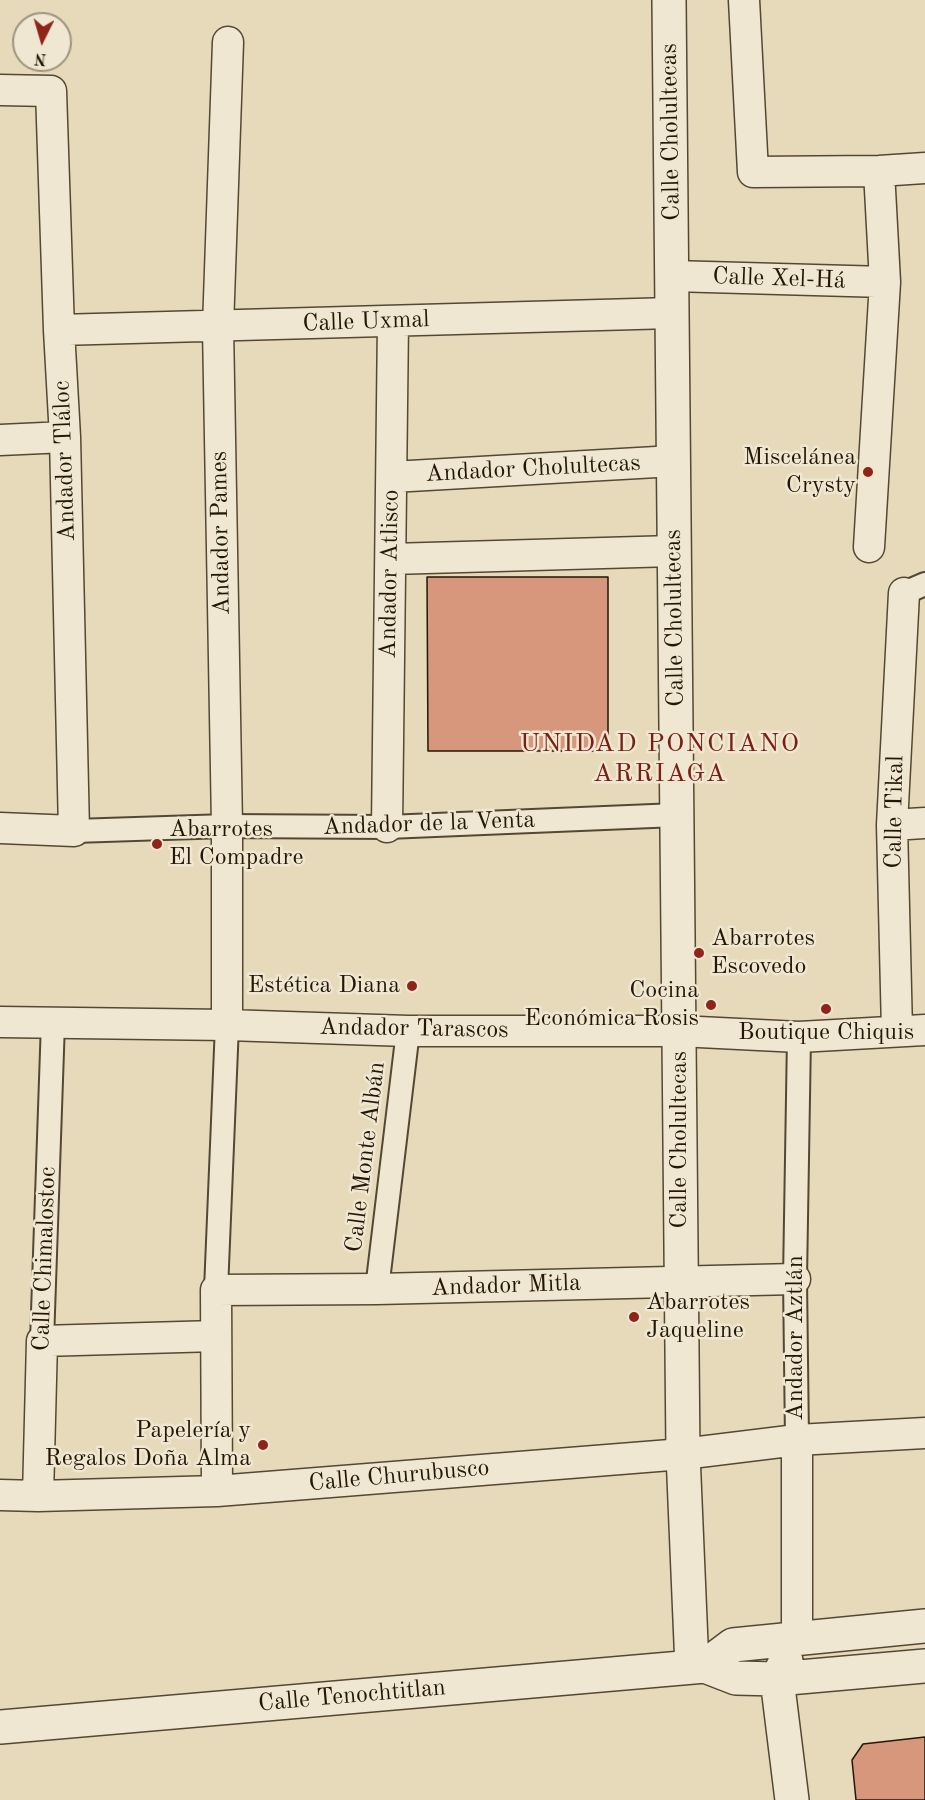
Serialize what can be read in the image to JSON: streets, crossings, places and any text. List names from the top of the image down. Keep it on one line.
{"streets":{"street":["Calle Cholultecas","Calle Xel-Há","Calle Uxmal","Andador Tláloc","Andador Cholultecas","Andador Pames","Andador Atlisco","Calle Tikal","Andador de la Venta","Andador Tarascos","Calle Monte Albán","Calle Chimalostoc","Andador Mitla","Andador Aztlán","Calle Churubusco","Calle Tenochtitlan"]},"crossings":[["Calle Cholultecas","Calle Xel-Há"],["Calle Cholultecas","Calle Uxmal"],["Calle Cholultecas","Andador Cholultecas"],["Calle Cholultecas","Andador de la Venta"],["Calle Cholultecas","Andador Tarascos"],["Calle Cholultecas","Andador Mitla"],["Calle Cholultecas","Calle Churubusco"],["Calle Cholultecas","Calle Tenochtitlan"],["Calle Uxmal","Andador Tláloc"],["Calle Uxmal","Andador Pames"],["Calle Uxmal","Andador Atlisco"],["Andador Tláloc","Andador de la Venta"],["Andador Cholultecas","Andador Atlisco"],["Andador Pames","Andador de la Venta"],["Andador Pames","Andador Tarascos"],["Andador Atlisco","Andador de la Venta"],["Calle Tikal","Andador Tarascos"],["Andador Tarascos","Calle Monte Albán"],["Andador Tarascos","Calle Chimalostoc"],["Andador Tarascos","Andador Aztlán"],["Calle Monte Albán","Andador Mitla"],["Calle Chimalostoc","Calle Churubusco"],["Andador Mitla","Andador Aztlán"],["Andador Aztlán","Calle Churubusco"]],"districts":["UNIDAD PONCIANO ARRIAGA"],"places":["Miscelánea Crysty","Abarrotes El Compadre","Abarrotes Escovedo","Estética Diana","Cocina Económica Rosis","Boutique Chiquis","Abarrotes Jaqueline","Papelería y Regalos Doña Alma"],"north":"bottom"}
